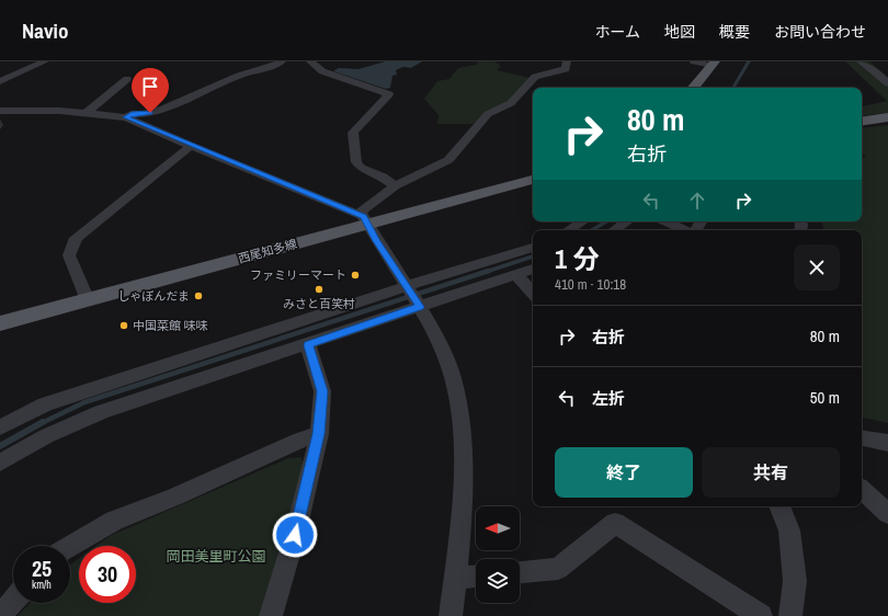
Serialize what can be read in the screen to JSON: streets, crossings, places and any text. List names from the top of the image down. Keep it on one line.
{"streets":{"main road":["西尾知多線"]},"parks":["岡田美里町公園"],"places":["ファミリーマート","みさと百笑村","しゃぼんだま","中国菜館 味味"],"north":"left","page":{"header":"Navio","nav":["ホーム","地図","概要","お問い合わせ"],"turn":["80 m","右折"],"heading":["1 分","410 m · 10:18"],"list":[{"name":"右折","value":"80 m"},{"name":"左折","value":"50 m"}],"buttons":["終了","共有"],"speed":"25 km/h","limit":"30"}}
